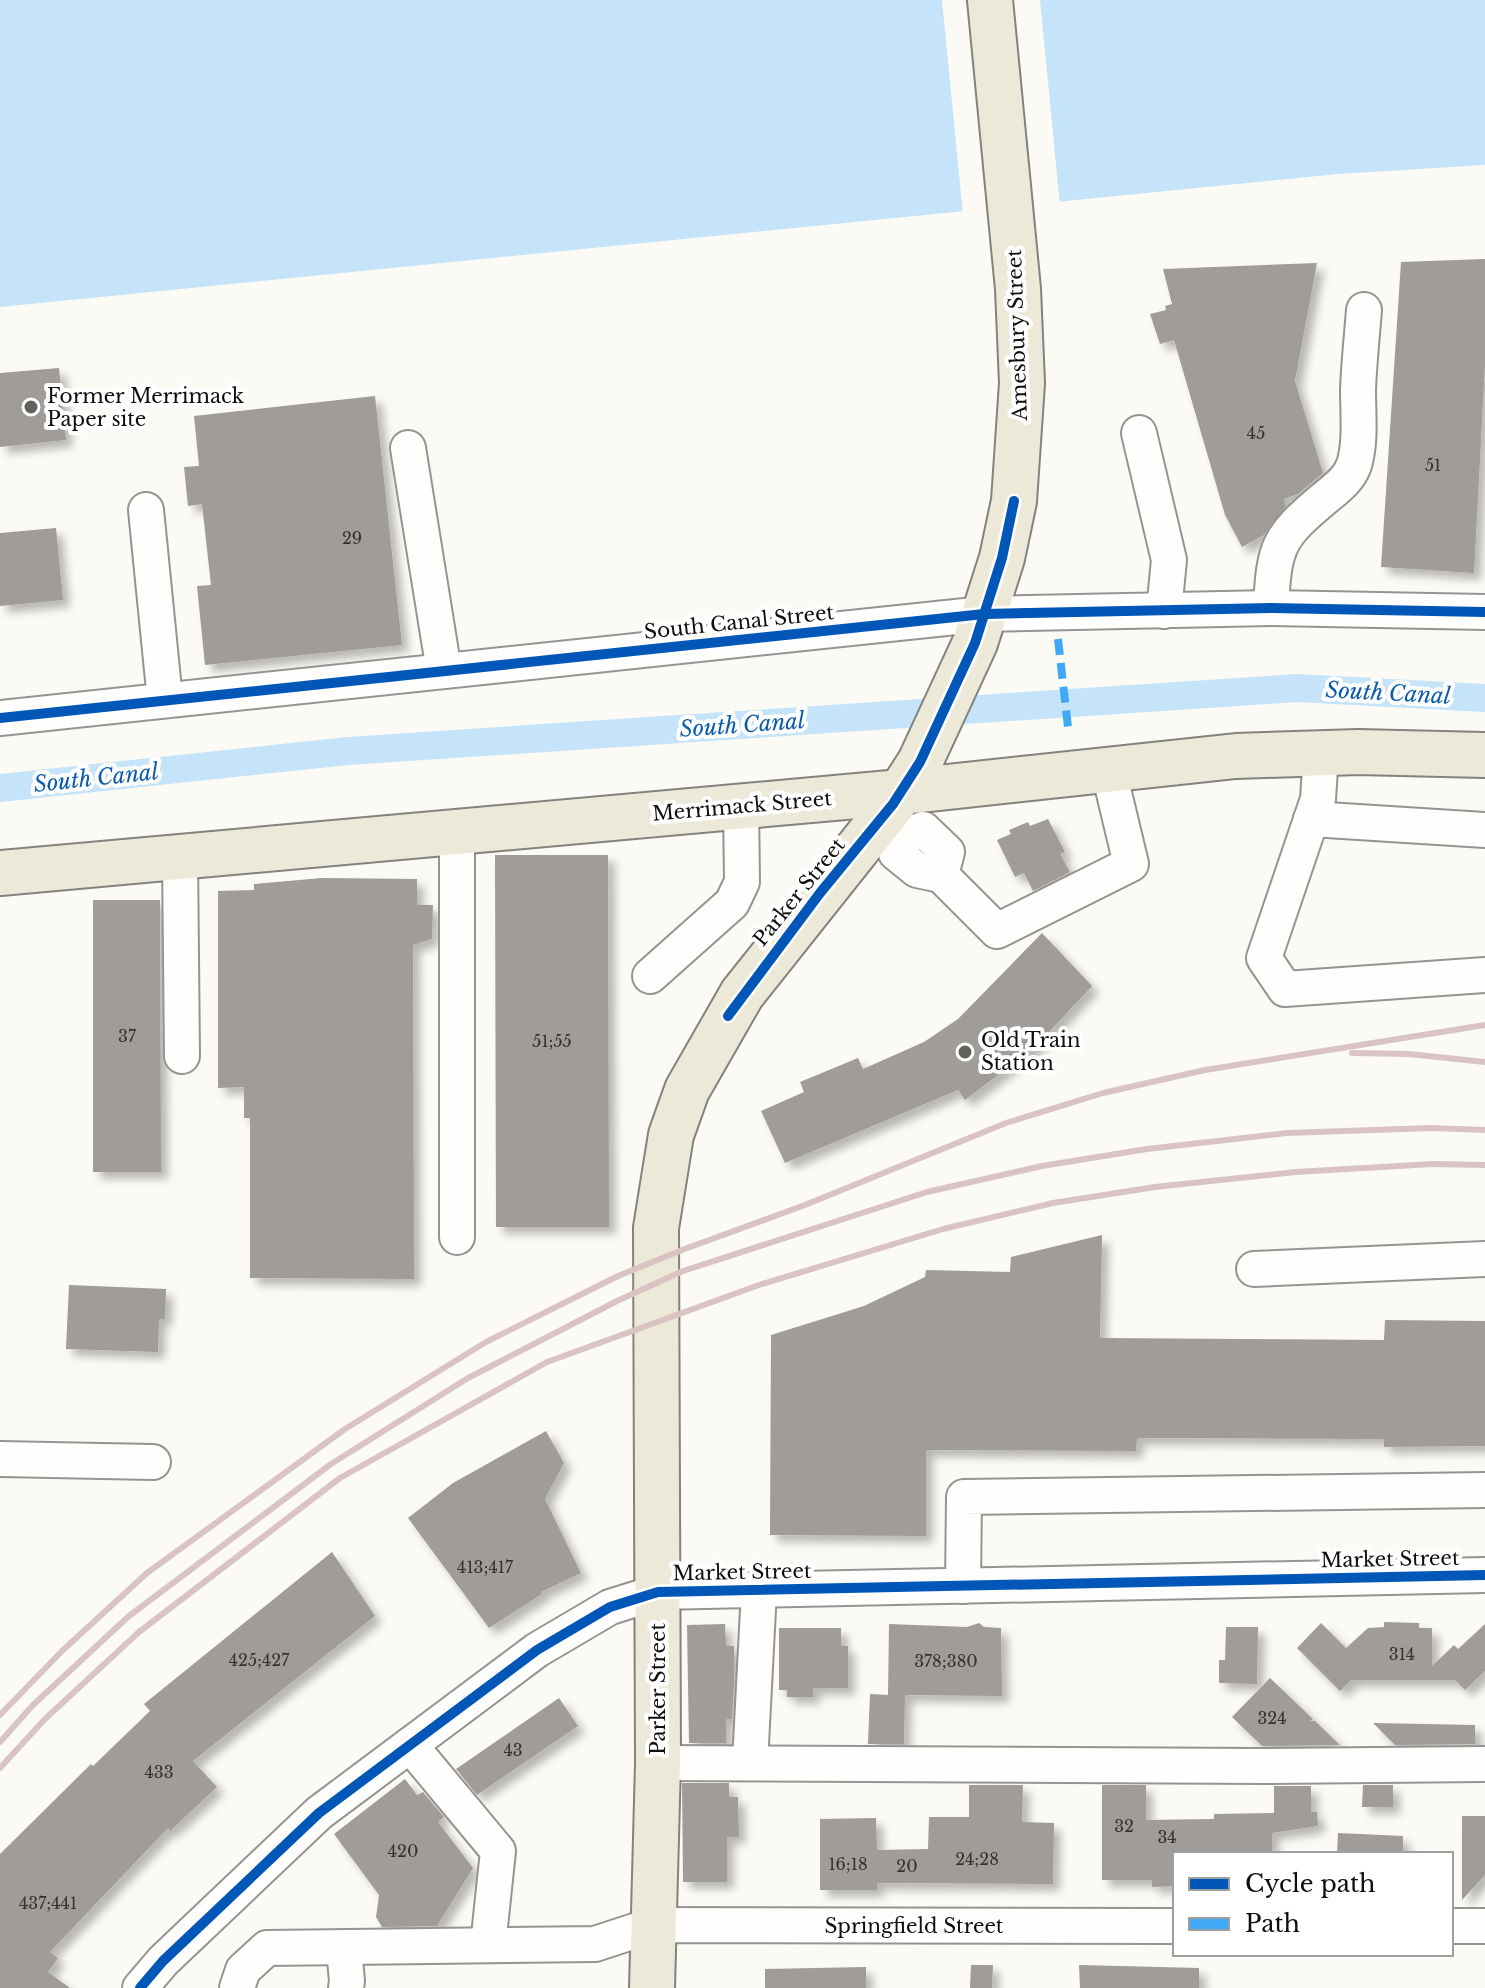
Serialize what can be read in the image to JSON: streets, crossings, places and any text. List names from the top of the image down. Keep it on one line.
{"streets":{"main road":["Amesbury Street","Merrimack Street","Parker Street"],"street":["South Canal Street","Market Street","Springfield Street"]},"crossings":[["Amesbury Street","South Canal Street"],["Amesbury Street","Merrimack Street"],["Amesbury Street","Parker Street"],["Merrimack Street","Parker Street"],["Parker Street","Market Street"],["Parker Street","Springfield Street"]],"water":["South Canal"],"places":["Former Merrimack Paper site","Old Train Station"],"house_numbers":["45","51","29","37","51;55","413;417","314","425;427","378;380","324","43","433","32","34","420","24;28","16;18","20","437;441"],"legend":["Cycle path","Path"]}
